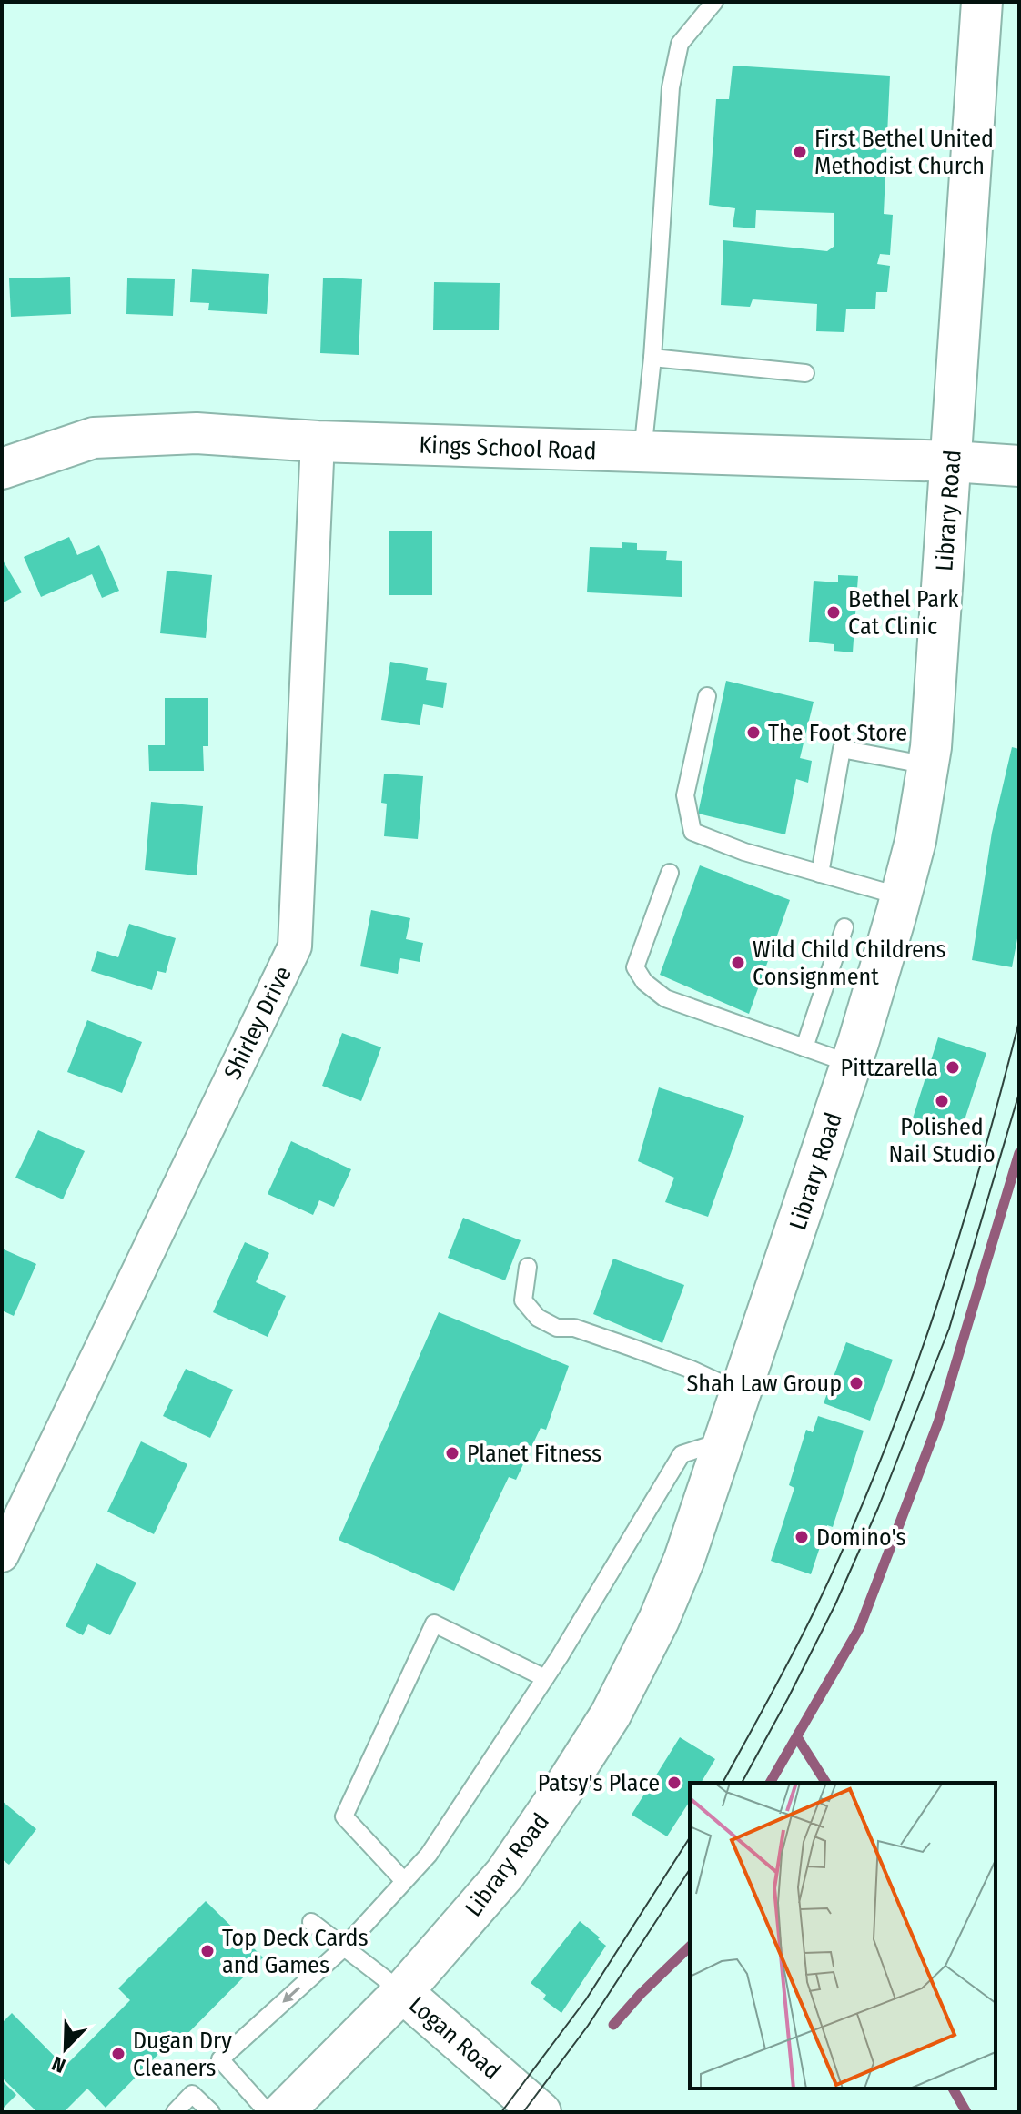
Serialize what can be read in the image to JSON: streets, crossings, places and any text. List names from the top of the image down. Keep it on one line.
{"streets":{"main road":["Kings School Road","Library Road","Logan Road"],"street":["Shirley Drive"]},"crossings":[["Kings School Road","Library Road"],["Kings School Road","Shirley Drive"],["Library Road","Logan Road"]],"places":["First Bethel United Methodist Church","Bethel Park Cat Clinic","The Foot Store","Wild Child Childrens Consignment","Pittzarella","Polished Nail Studio","Shah Law Group","Planet Fitness","Domino's","Patsy's Place","Top Deck Cards and Games","Dugan Dry Cleaners"],"north":"bottom left"}
